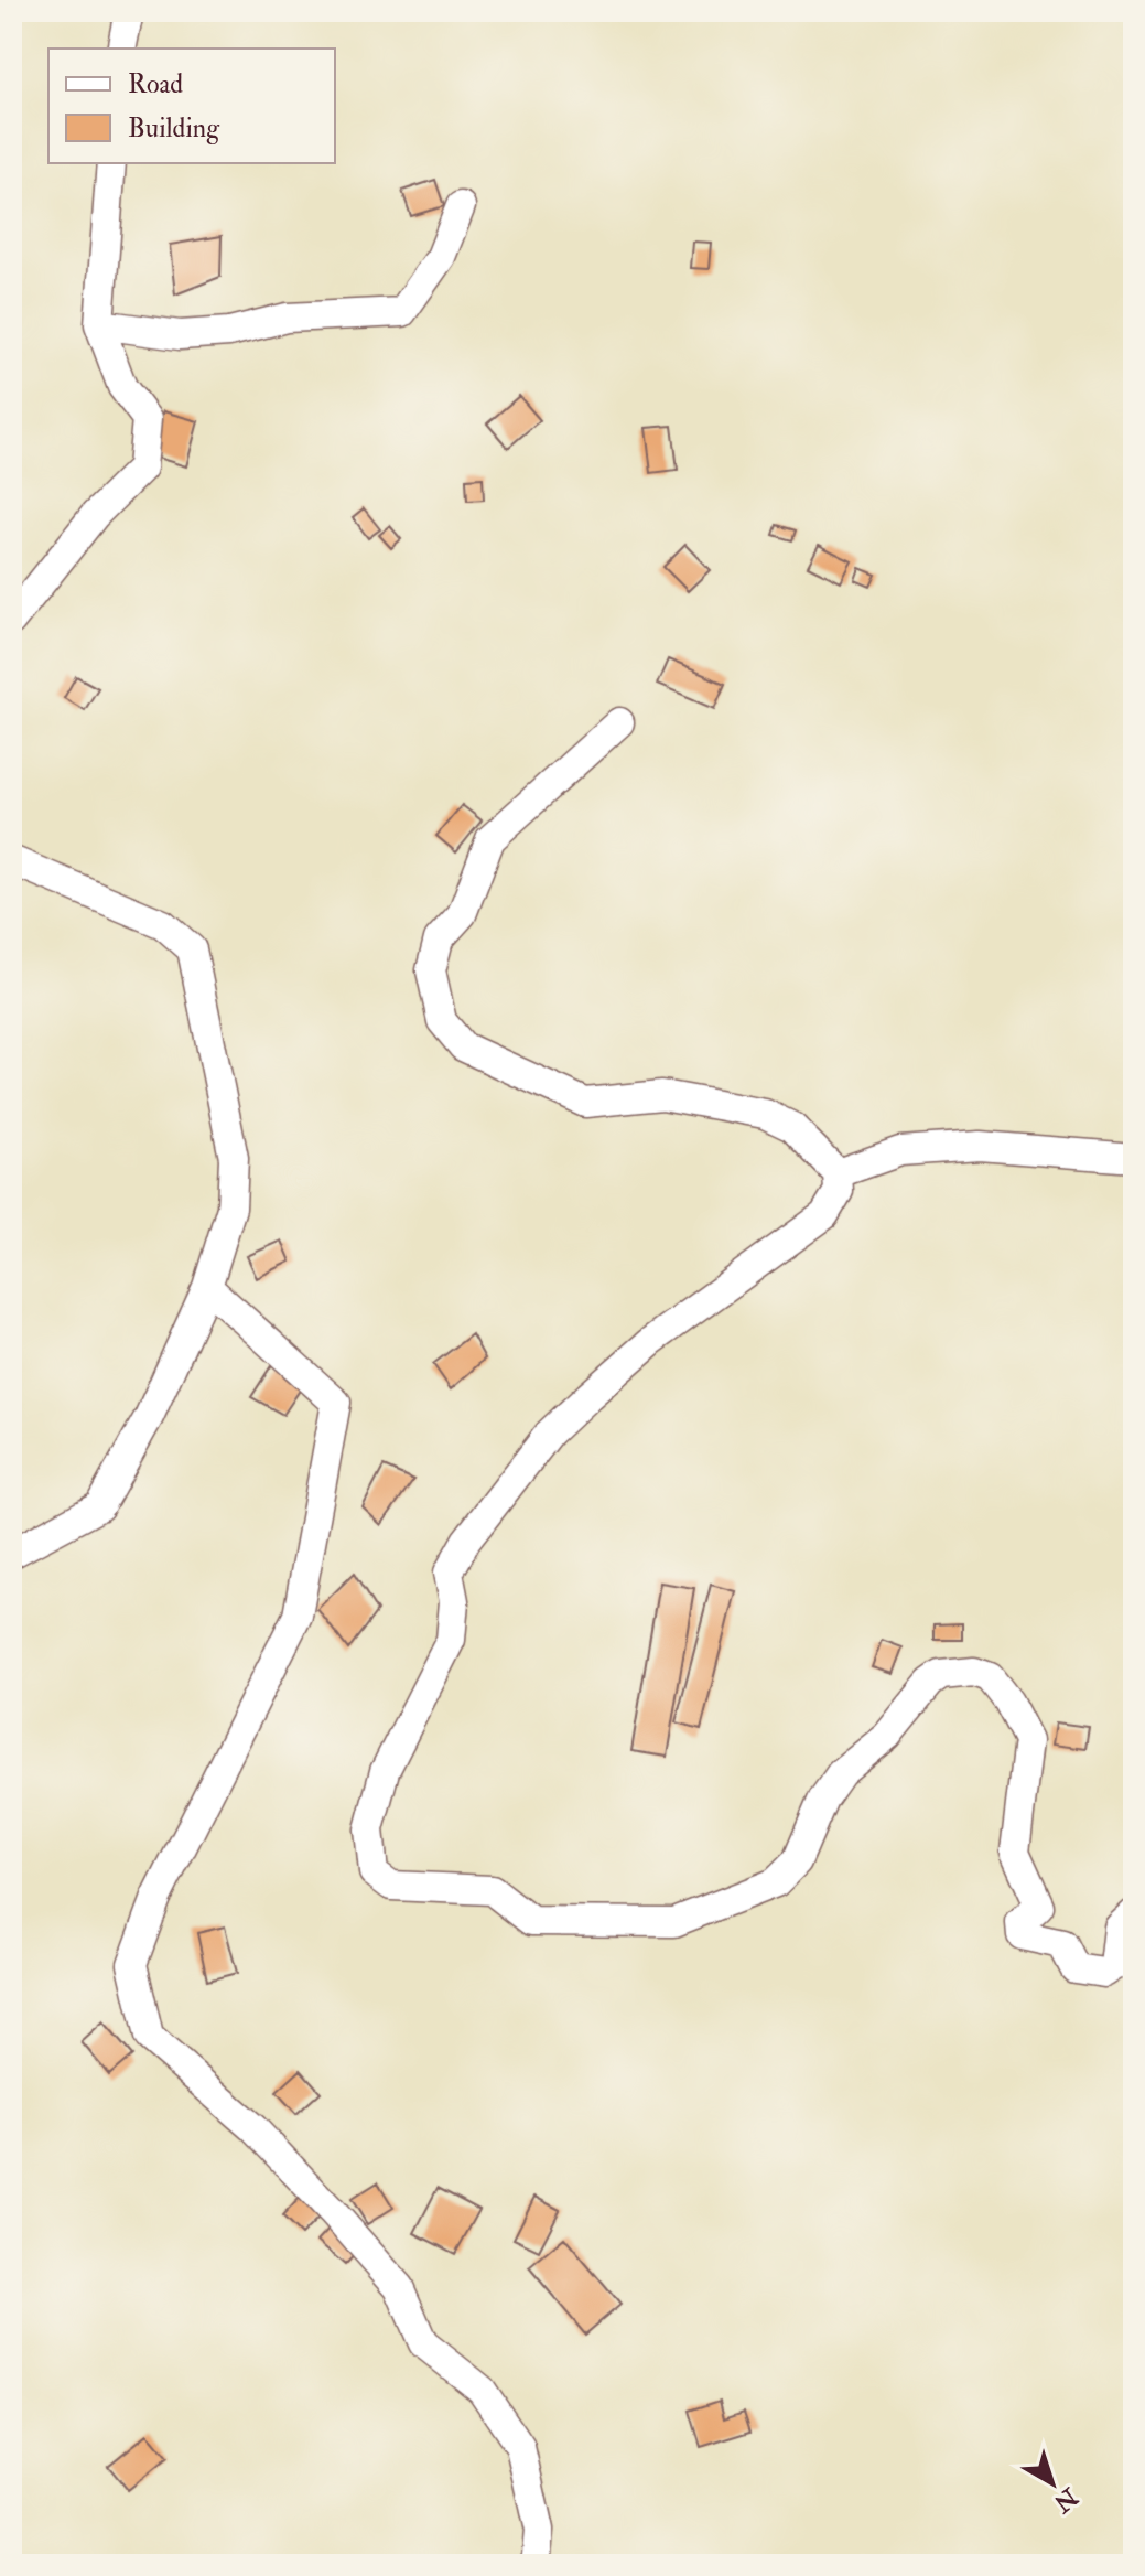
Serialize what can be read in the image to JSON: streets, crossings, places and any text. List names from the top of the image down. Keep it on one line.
{"legend":["Road","Building"],"north":"bottom right"}
